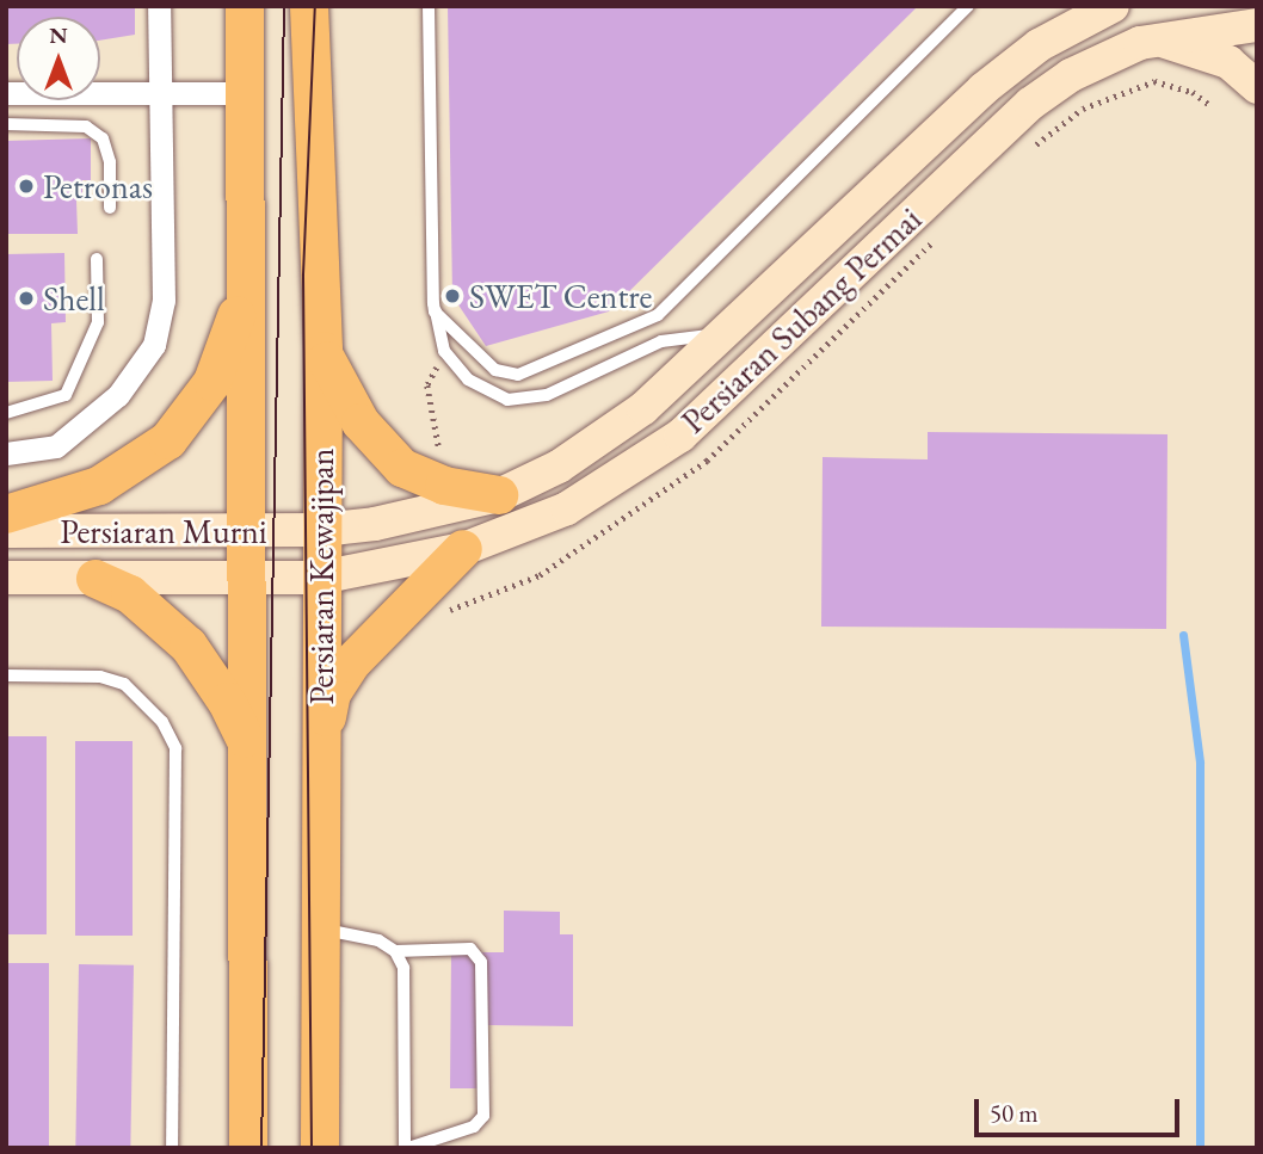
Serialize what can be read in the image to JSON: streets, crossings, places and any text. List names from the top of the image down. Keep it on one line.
{"streets":{"main road":["Persiaran Subang Permai","Persiaran Murni","Persiaran Kewajipan"]},"crossings":[["Persiaran Subang Permai","Persiaran Murni"],["Persiaran Subang Permai","Persiaran Kewajipan"],["Persiaran Murni","Persiaran Kewajipan"]],"places":["Petronas","SWET Centre","Shell"],"scale_bar":"50 m","north":"top"}
